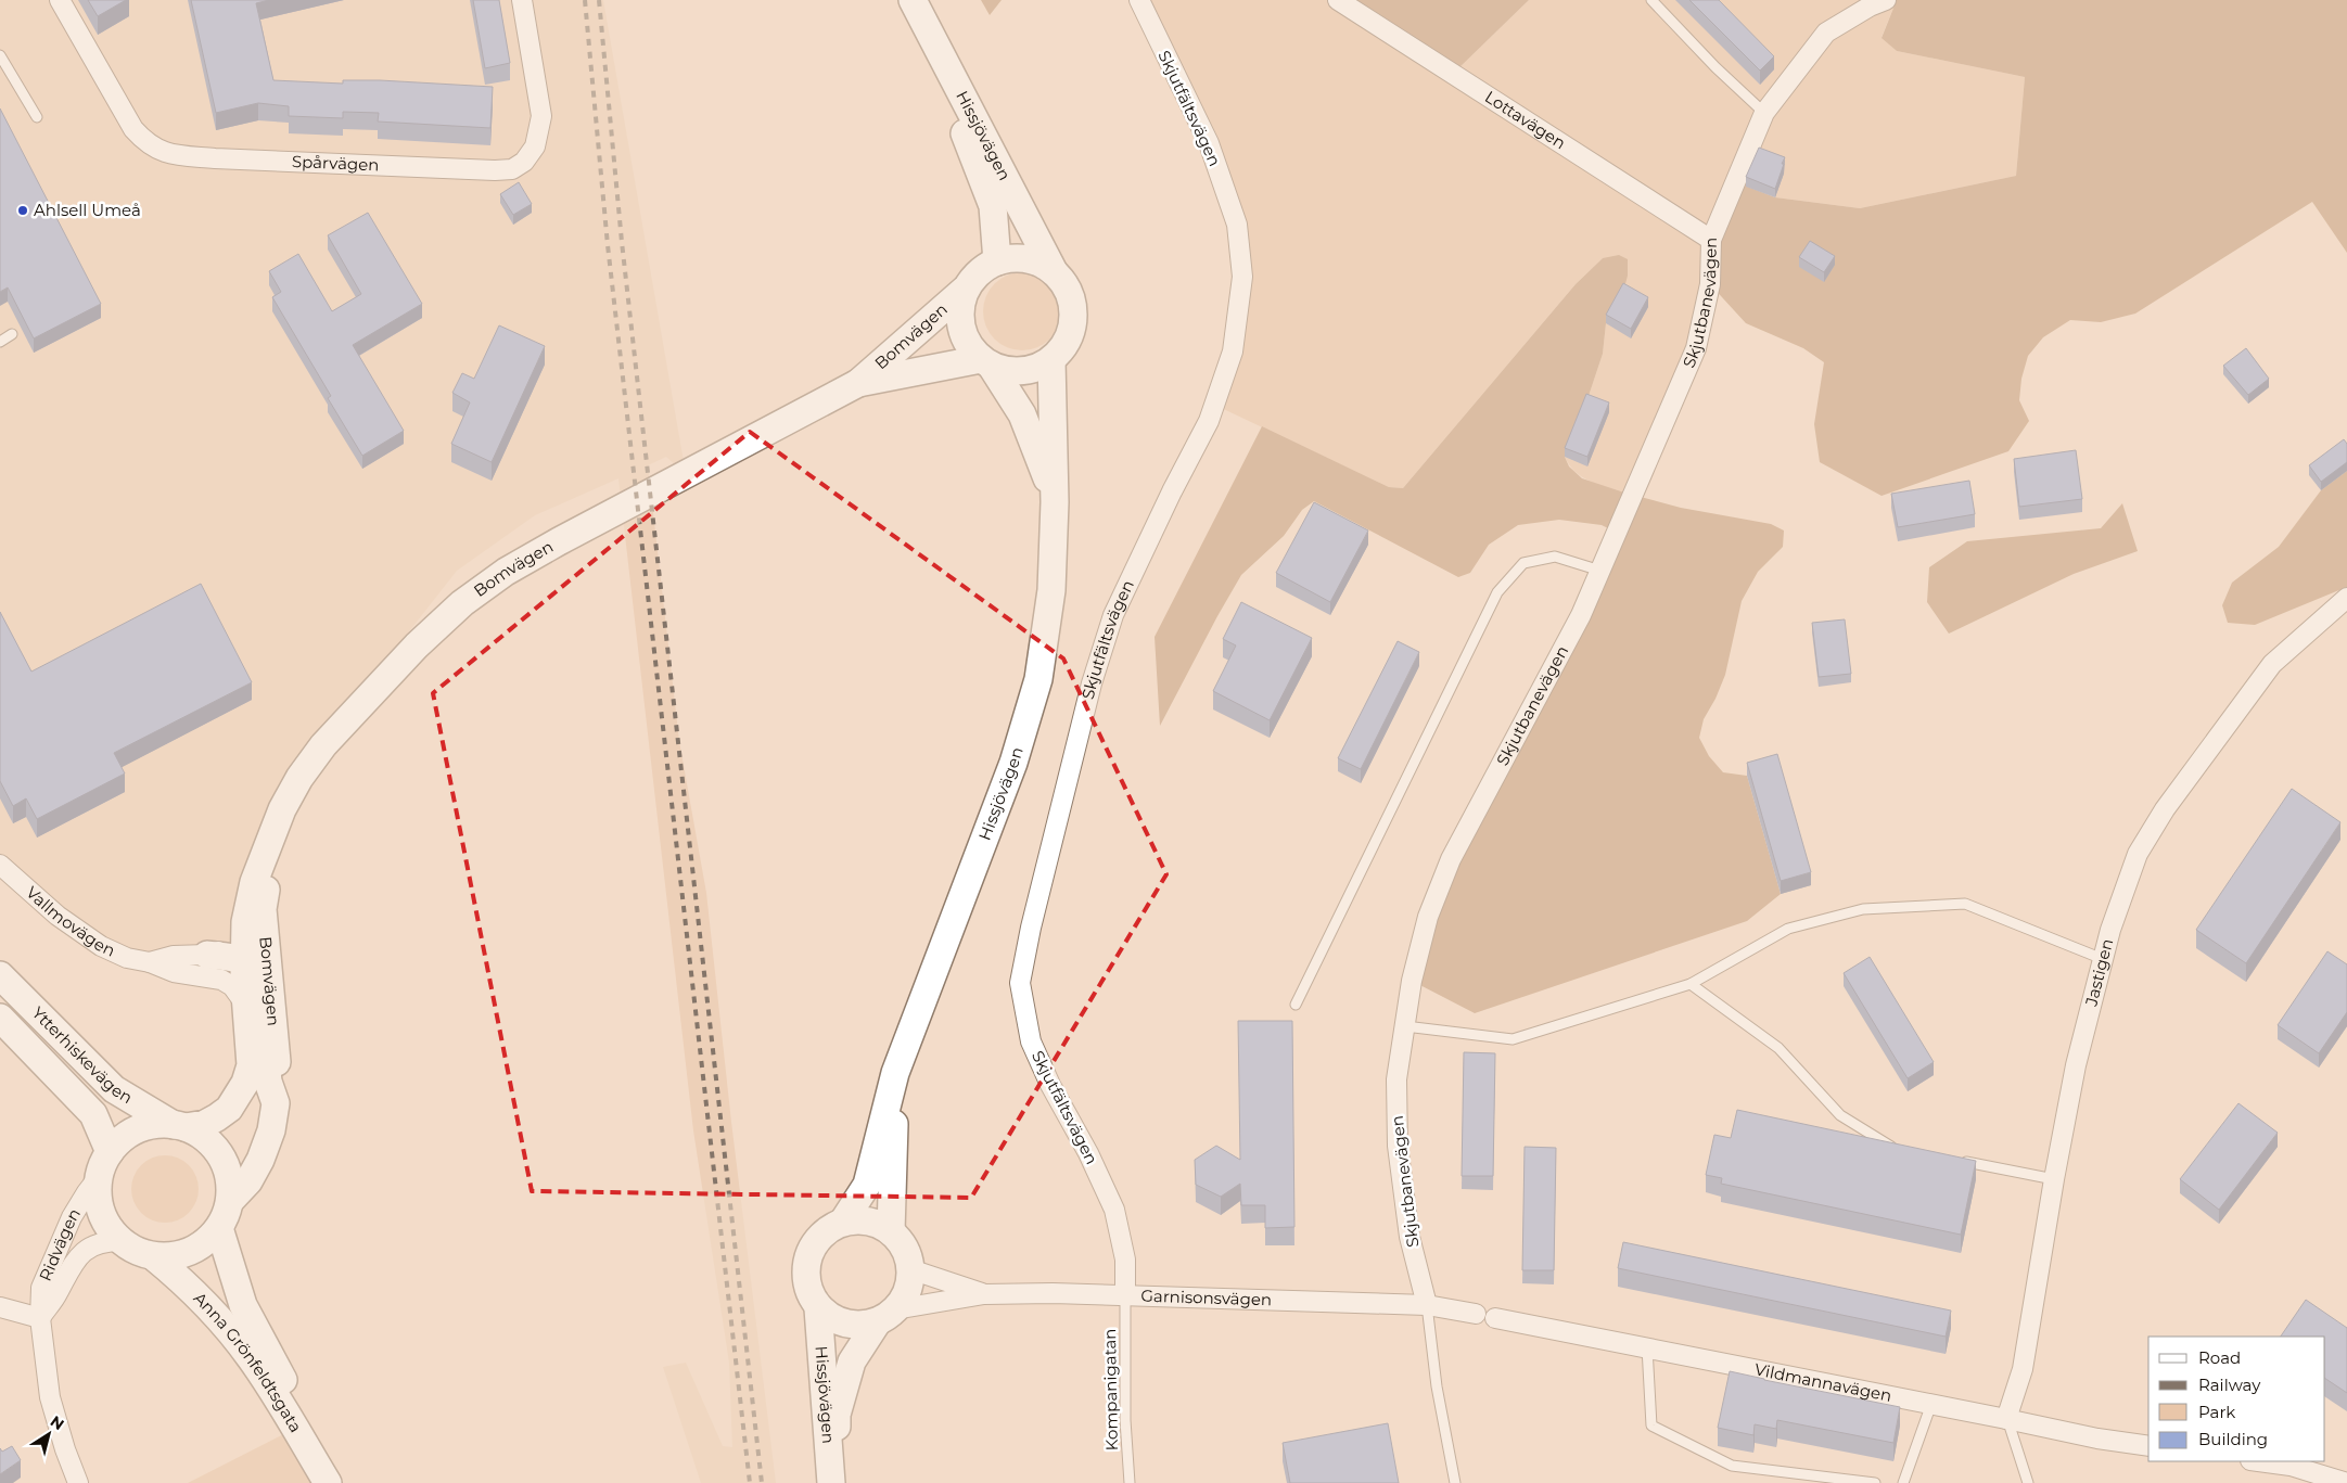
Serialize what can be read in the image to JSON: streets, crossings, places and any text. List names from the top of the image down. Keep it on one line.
{"streets":{"main road":["Hissjövägen","Bomvägen","Ytterhiskevägen","Anna Grönfeldtsgata"],"street":["Skjutfältsvägen","Lottavägen","Spårvägen","Skjutbanevägen","Vallmovägen","Jastigen","Ridvägen","Garnisonsvägen","Vildmannavägen"],"lane":["Kompanigatan"]},"crossings":[["Skjutfältsvägen","Garnisonsvägen"],["Skjutfältsvägen","Kompanigatan"],["Lottavägen","Skjutbanevägen"],["Hissjövägen","Bomvägen"],["Hissjövägen","Garnisonsvägen"],["Skjutbanevägen","Garnisonsvägen"],["Bomvägen","Vallmovägen"],["Bomvägen","Ytterhiskevägen"],["Bomvägen","Ridvägen"],["Bomvägen","Anna Grönfeldtsgata"],["Jastigen","Vildmannavägen"],["Ytterhiskevägen","Ridvägen"],["Ytterhiskevägen","Anna Grönfeldtsgata"],["Ridvägen","Anna Grönfeldtsgata"],["Garnisonsvägen","Kompanigatan"]],"places":["Ahlsell Umeå"],"legend":["Road","Railway","Park","Building"],"north":"top right"}
